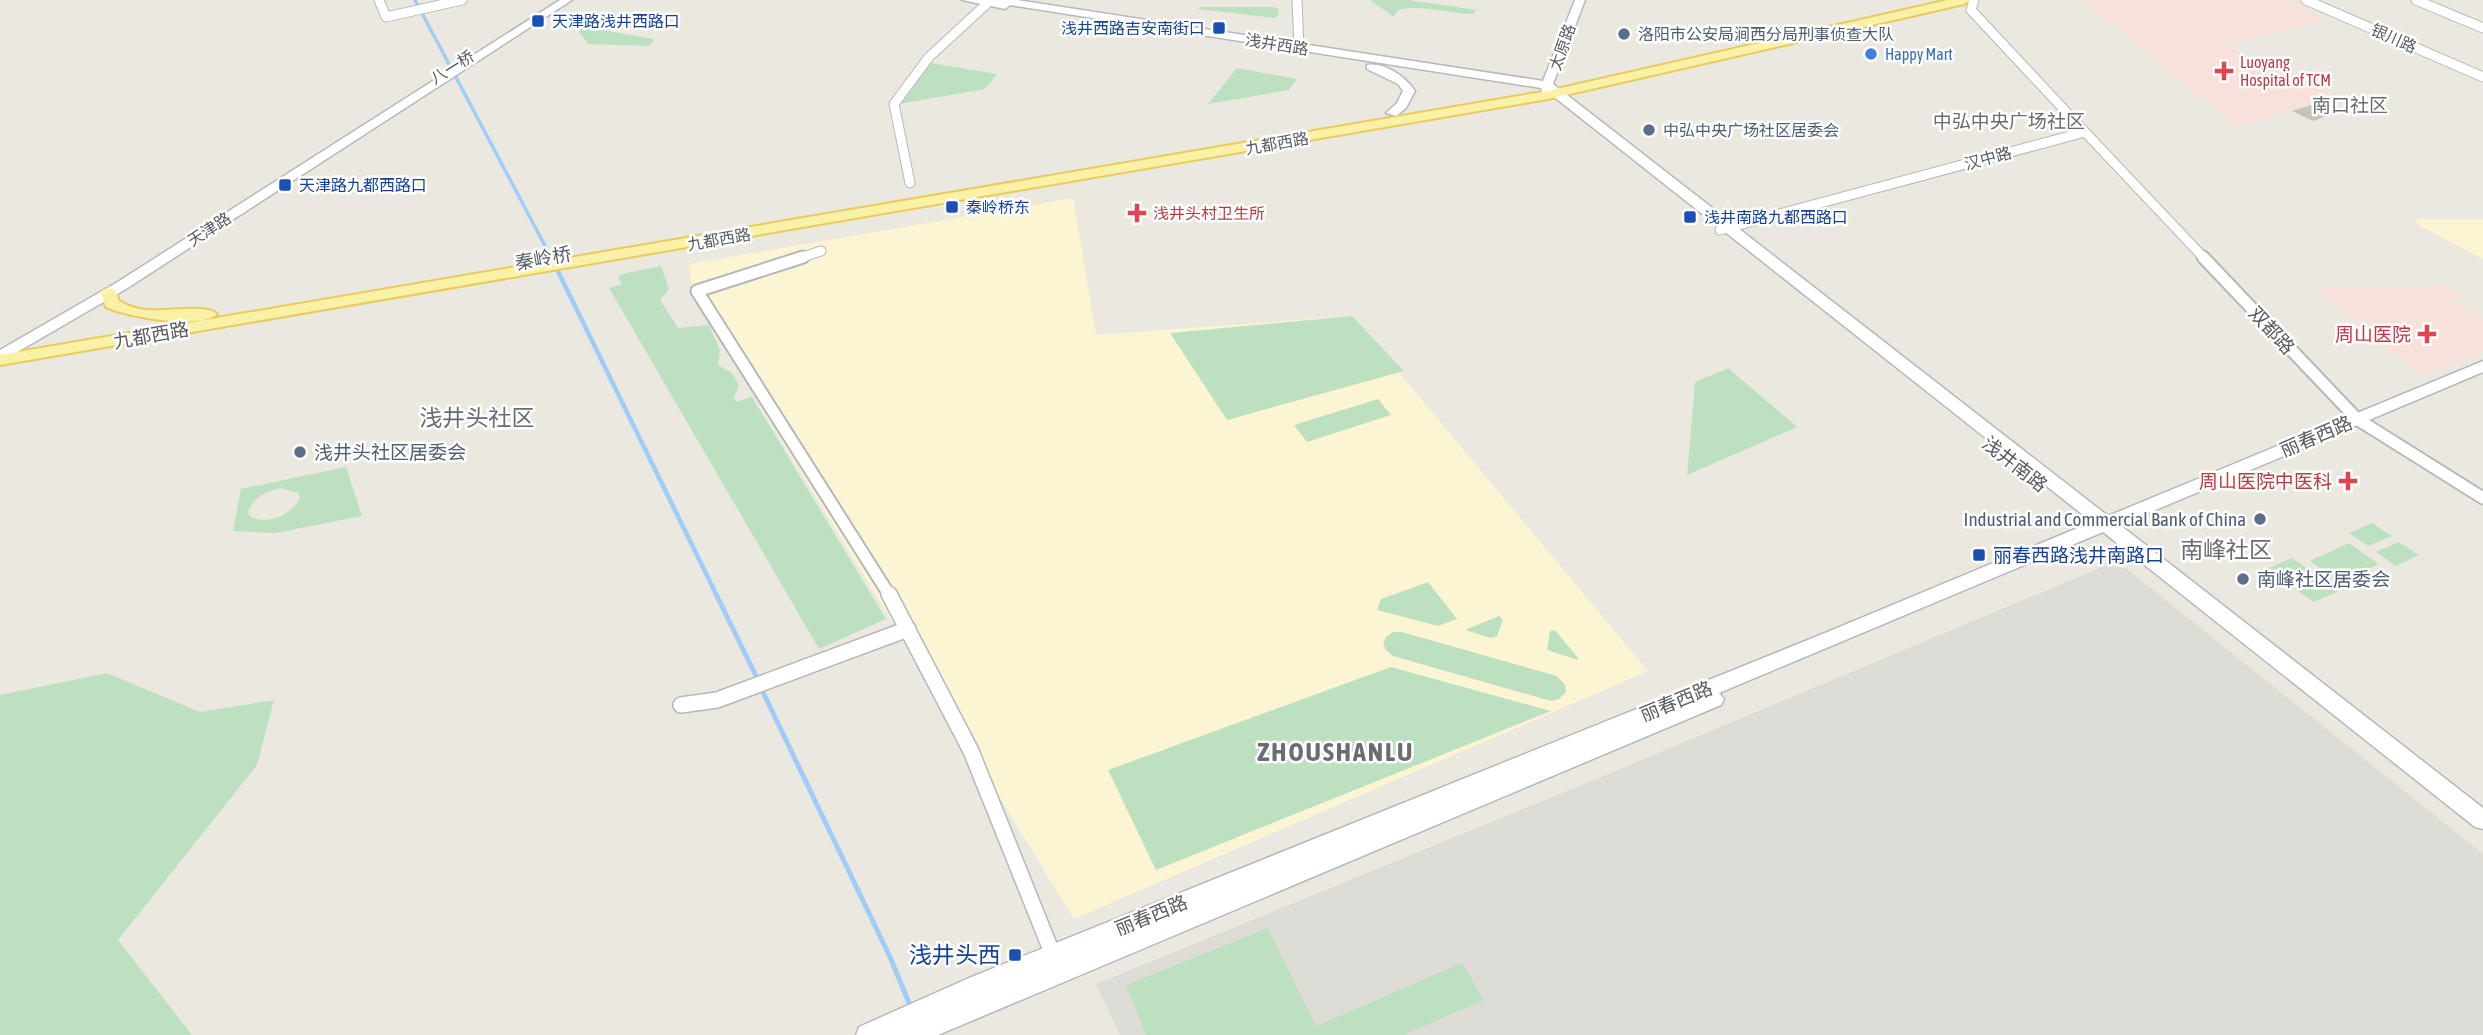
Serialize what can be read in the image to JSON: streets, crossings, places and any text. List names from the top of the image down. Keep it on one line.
{"streets":{"main road":["浅井西路","太原路","八一桥","九都西路","天津路","秦岭桥","丽春西路","浅井南路"],"street":["银川路","汉中路","双都路"]},"crossings":[["浅井西路","太原路"],["浅井西路","九都西路"],["浅井西路","浅井南路"],["太原路","九都西路"],["太原路","浅井南路"],["八一桥","天津路"],["九都西路","天津路"],["九都西路","秦岭桥"],["九都西路","浅井南路"],["汉中路","双都路"],["汉中路","浅井南路"],["双都路","丽春西路"],["丽春西路","浅井南路"]],"districts":["南口社区","中弘中央广场社区","浅井头社区","南峰社区","ZHOUSHANLU"],"places":{"transit":["天津路浅井西路口","浅井西路吉安南街口","天津路九都西路口","秦岭桥东","浅井南路九都西路口","丽春西路浅井南路口","浅井头西"],"other":["洛阳市公安局涧西分局刑事侦查大队","Happy Mart","中弘中央广场社区居委会","浅井头社区居委会","Industrial and Commercial Bank of China","南峰社区居委会"],"health":["Luoyang Hospital of TCM","浅井头村卫生所","周山医院","周山医院中医科"]}}
